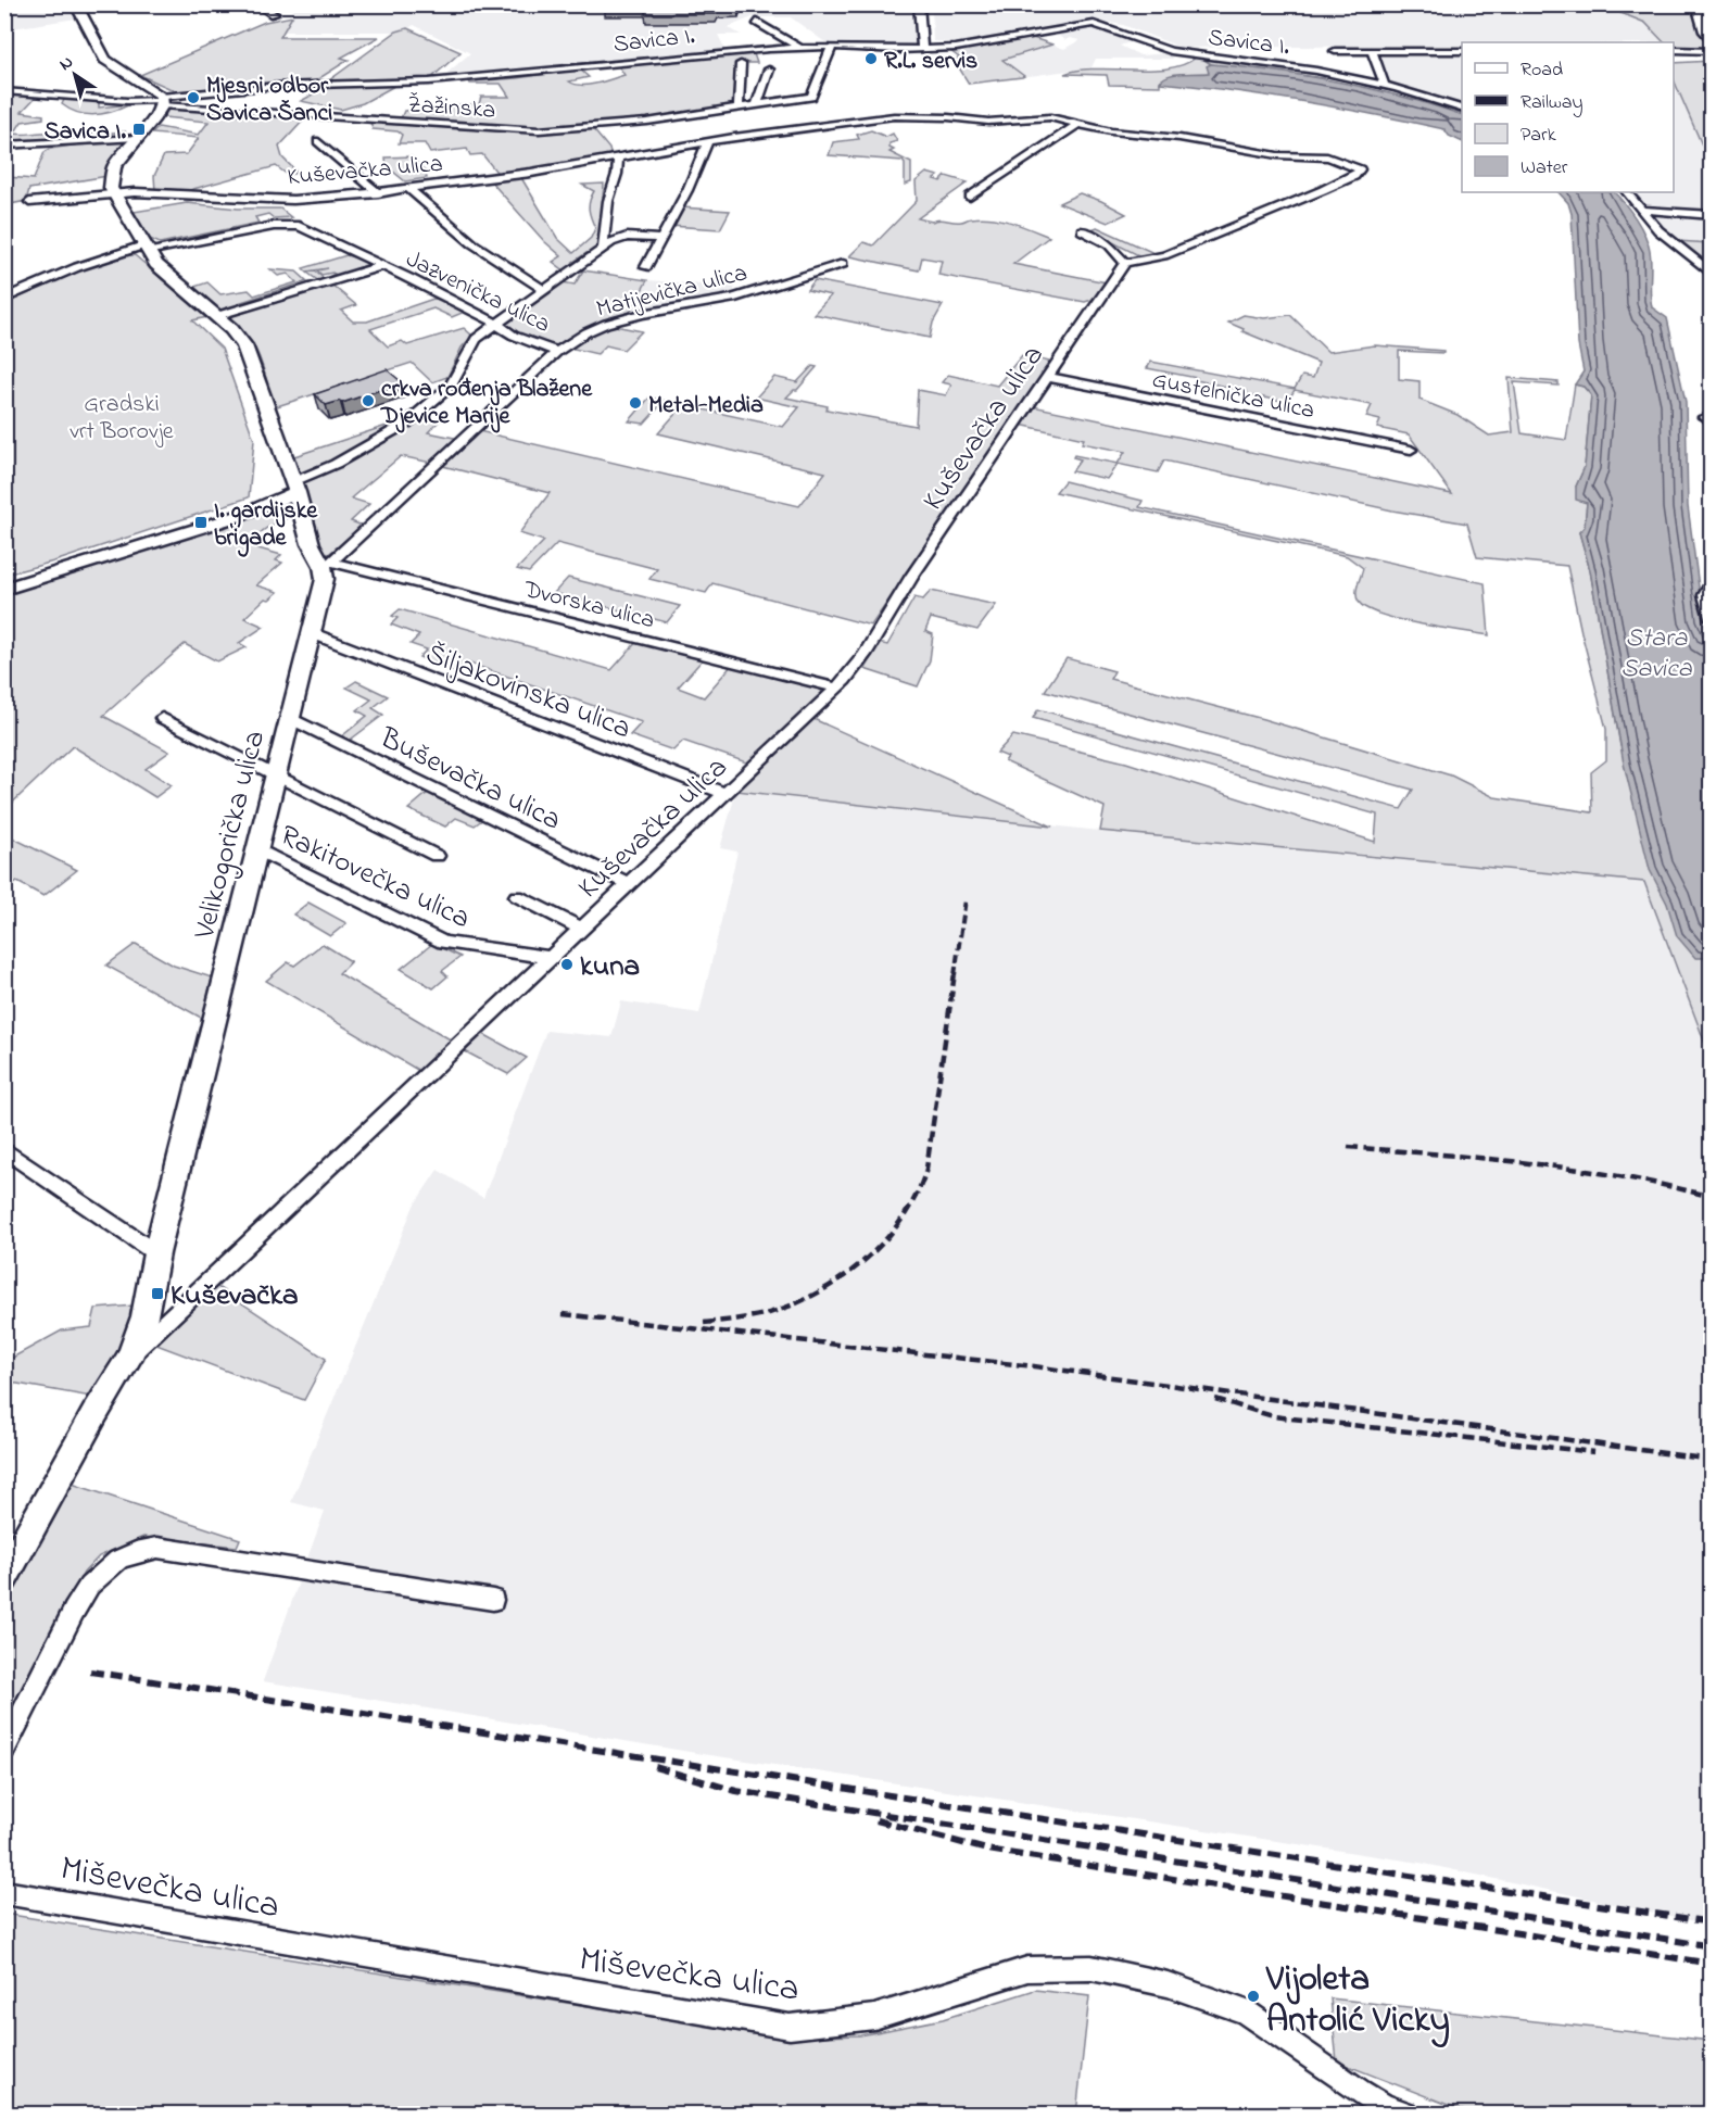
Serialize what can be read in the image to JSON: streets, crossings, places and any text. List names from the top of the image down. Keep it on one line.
{"streets":{"street":["Savica I.","Žažinska","Kuševačka ulica","Matijevička ulica","Jazvenička ulica","Gustelnička ulica","Dvorska ulica","Šiljakovinska ulica","Buševačka ulica","Velikogorička ulica","Rakitovečka ulica","Miševečka ulica"]},"crossings":[["Savica I.","Žažinska"],["Kuševačka ulica","Gustelnička ulica"],["Kuševačka ulica","Dvorska ulica"],["Kuševačka ulica","Šiljakovinska ulica"],["Kuševačka ulica","Buševačka ulica"],["Kuševačka ulica","Velikogorička ulica"],["Kuševačka ulica","Rakitovečka ulica"],["Matijevička ulica","Jazvenička ulica"],["Matijevička ulica","Dvorska ulica"],["Matijevička ulica","Velikogorička ulica"],["Dvorska ulica","Velikogorička ulica"],["Šiljakovinska ulica","Velikogorička ulica"],["Buševačka ulica","Velikogorička ulica"],["Velikogorička ulica","Rakitovečka ulica"]],"water":["Stara Savica"],"parks":["Gradski vrt Borovje"],"places":{"other":["R.L. servis","Mjesni odbor Savica Šanci","crkva rođenja Blažene Djevice Marije","Metal-Media","kuna","Vijoleta Antolić Vicky"],"transit":["Savica I.","I. gardijske brigade","Kuševačka"]},"legend":["Road","Railway","Park","Water"],"north":"top left"}
